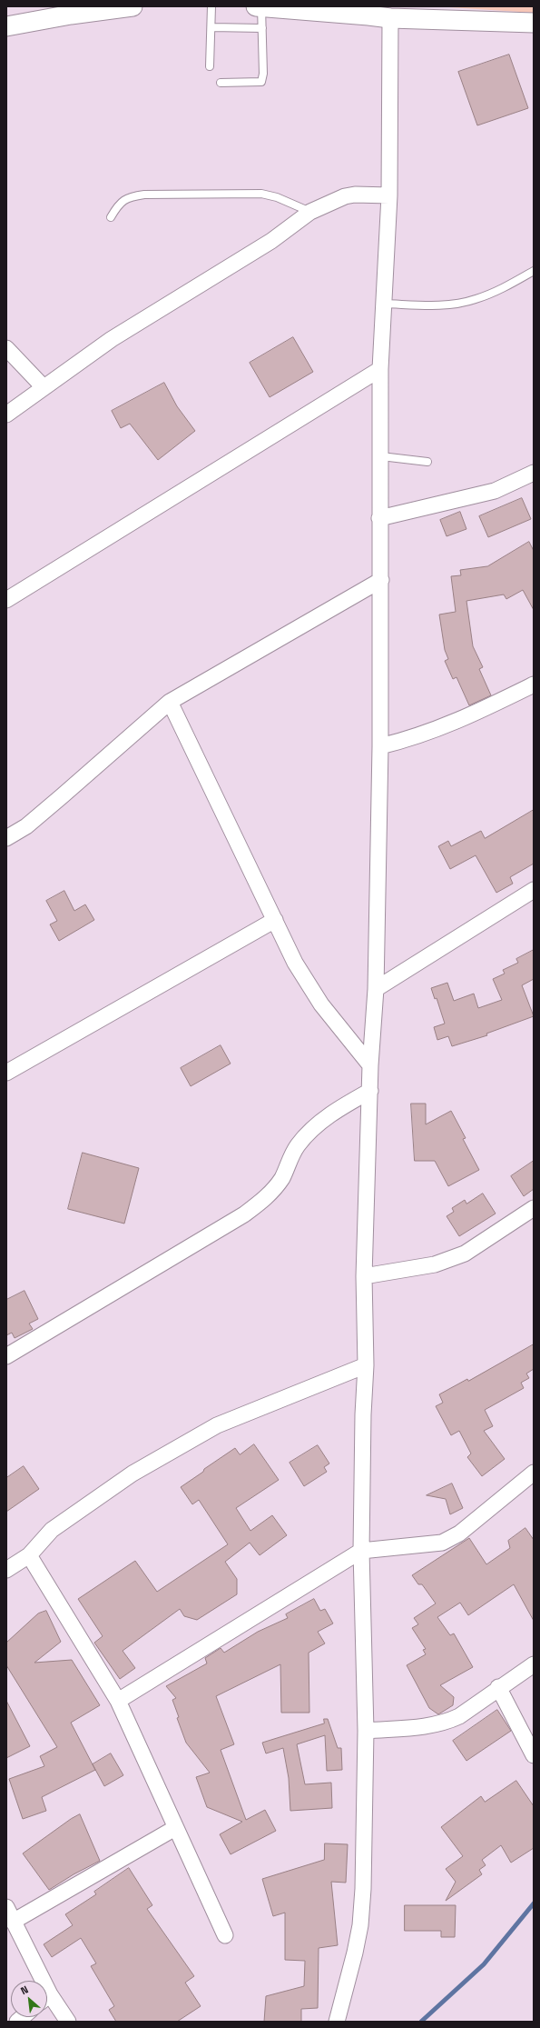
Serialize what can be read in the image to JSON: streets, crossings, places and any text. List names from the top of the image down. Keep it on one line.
{"north":"top left"}
